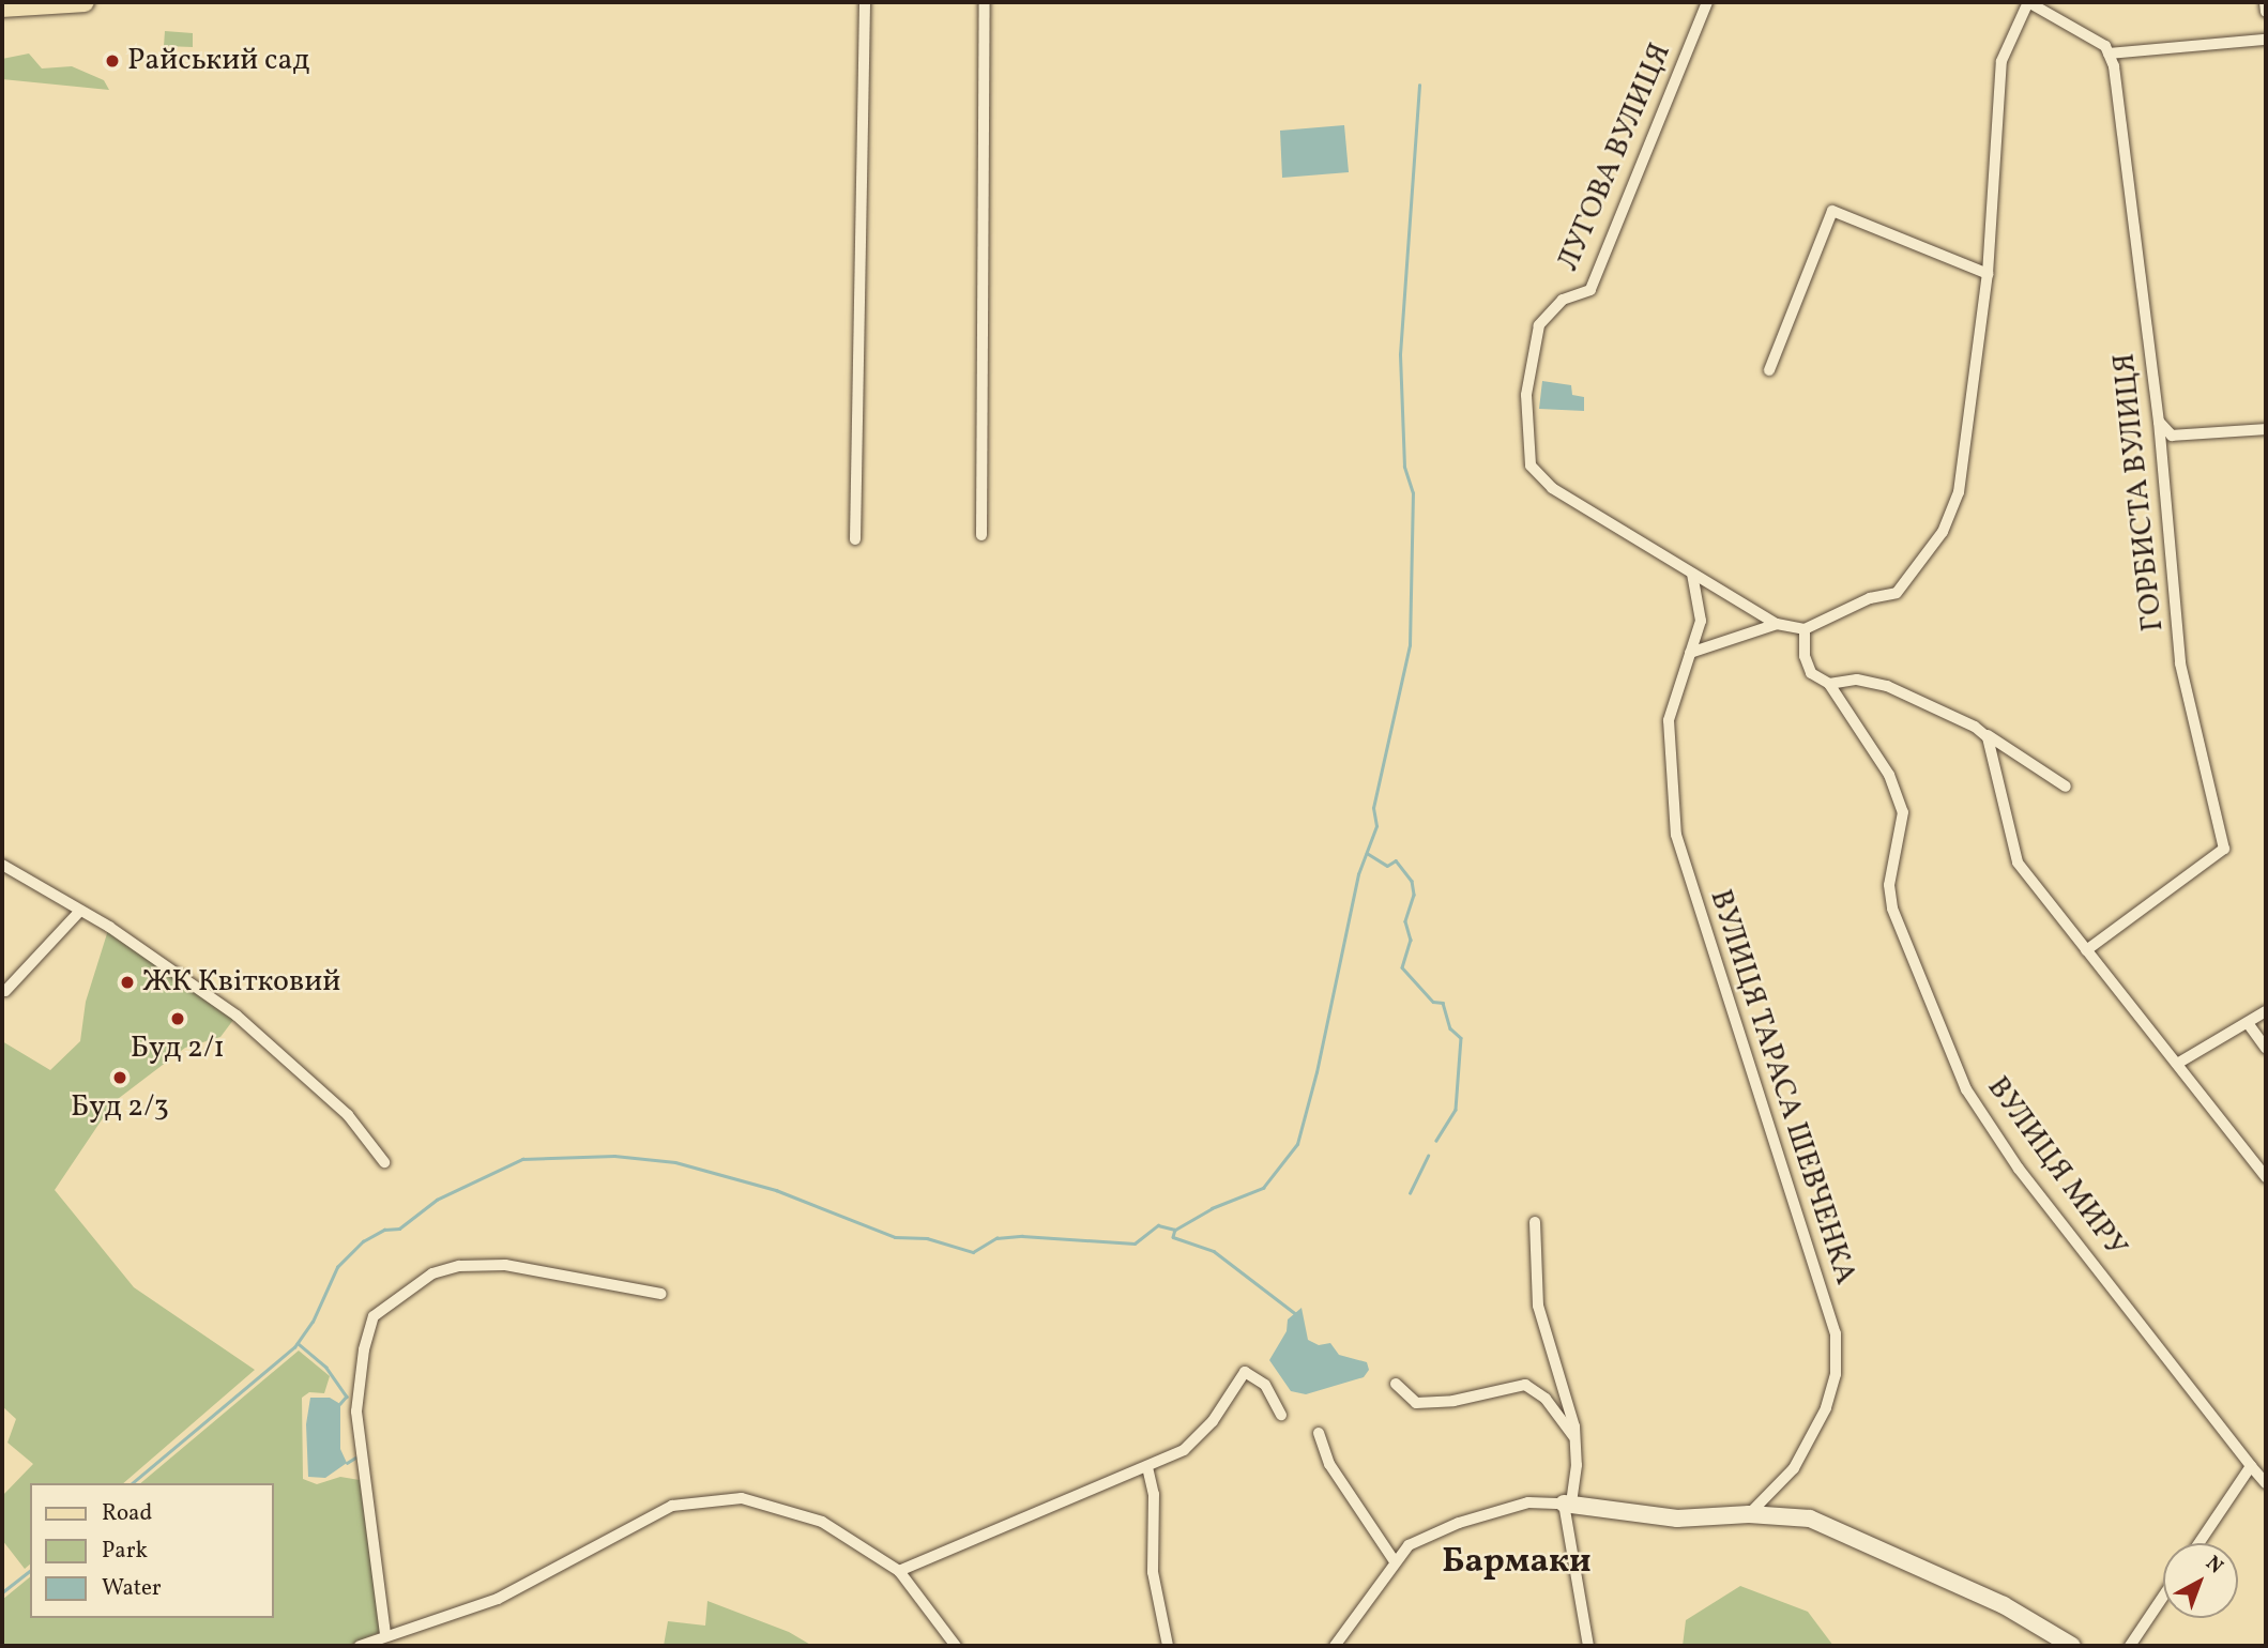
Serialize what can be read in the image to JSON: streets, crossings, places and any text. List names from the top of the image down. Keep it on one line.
{"streets":{"street":["ЛУГОВА ВУЛИЦЯ","ГОРБИСТА ВУЛИЦЯ","ВУЛИЦЯ ТАРАСА ШЕВЧЕНКА","ВУЛИЦЯ МИРУ"]},"crossings":[["ЛУГОВА ВУЛИЦЯ","ВУЛИЦЯ ТАРАСА ШЕВЧЕНКА"]],"districts":["Бармаки"],"places":["Райський сад","ЖК Квітковий","Буд 2/1","Буд 2/3"],"legend":["Road","Park","Water"],"north":"top right"}
